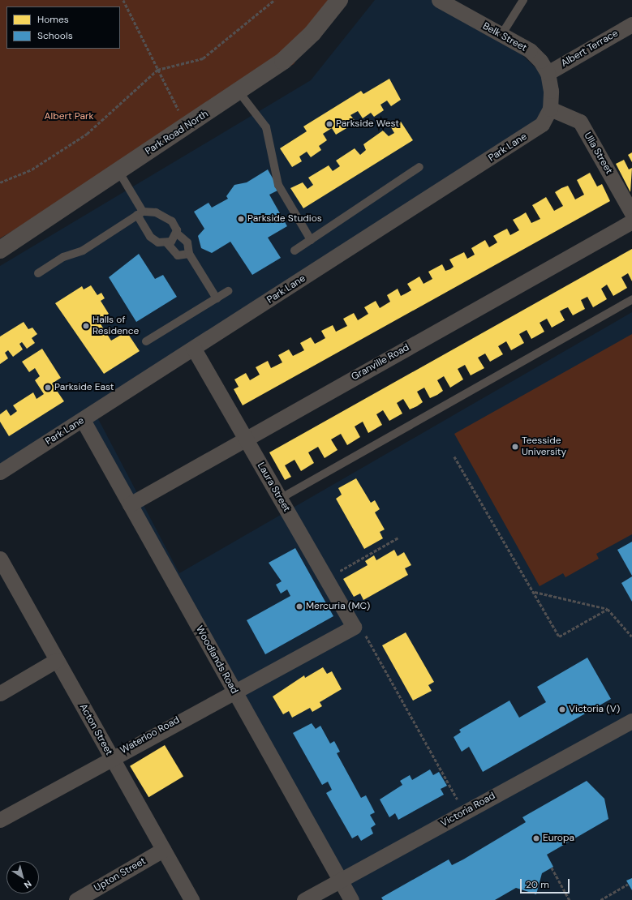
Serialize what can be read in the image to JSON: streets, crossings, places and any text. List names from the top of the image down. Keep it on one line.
{"streets":{"street":["Belk Street","Albert Terrace","Park Road North","Park Lane","Ulla Street","Granville Road","Laura Street","Woodlands Road","Acton Street","Waterloo Road","Victoria Road","Upton Street"]},"crossings":[["Belk Street","Albert Terrace"],["Belk Street","Park Lane"],["Park Lane","Ulla Street"],["Park Lane","Laura Street"],["Park Lane","Woodlands Road"],["Granville Road","Laura Street"],["Granville Road","Woodlands Road"],["Laura Street","Waterloo Road"],["Woodlands Road","Waterloo Road"],["Woodlands Road","Victoria Road"],["Acton Street","Waterloo Road"],["Acton Street","Upton Street"]],"parks":["Albert Park"],"places":["Parkside West","Parkside Studios","Halls of Residence","Parkside East","Teesside University","Mercuria (MC)","Victoria (V)","Europa"],"legend":["Homes","Schools"],"scale_bar":"20 m","north":"bottom right"}
